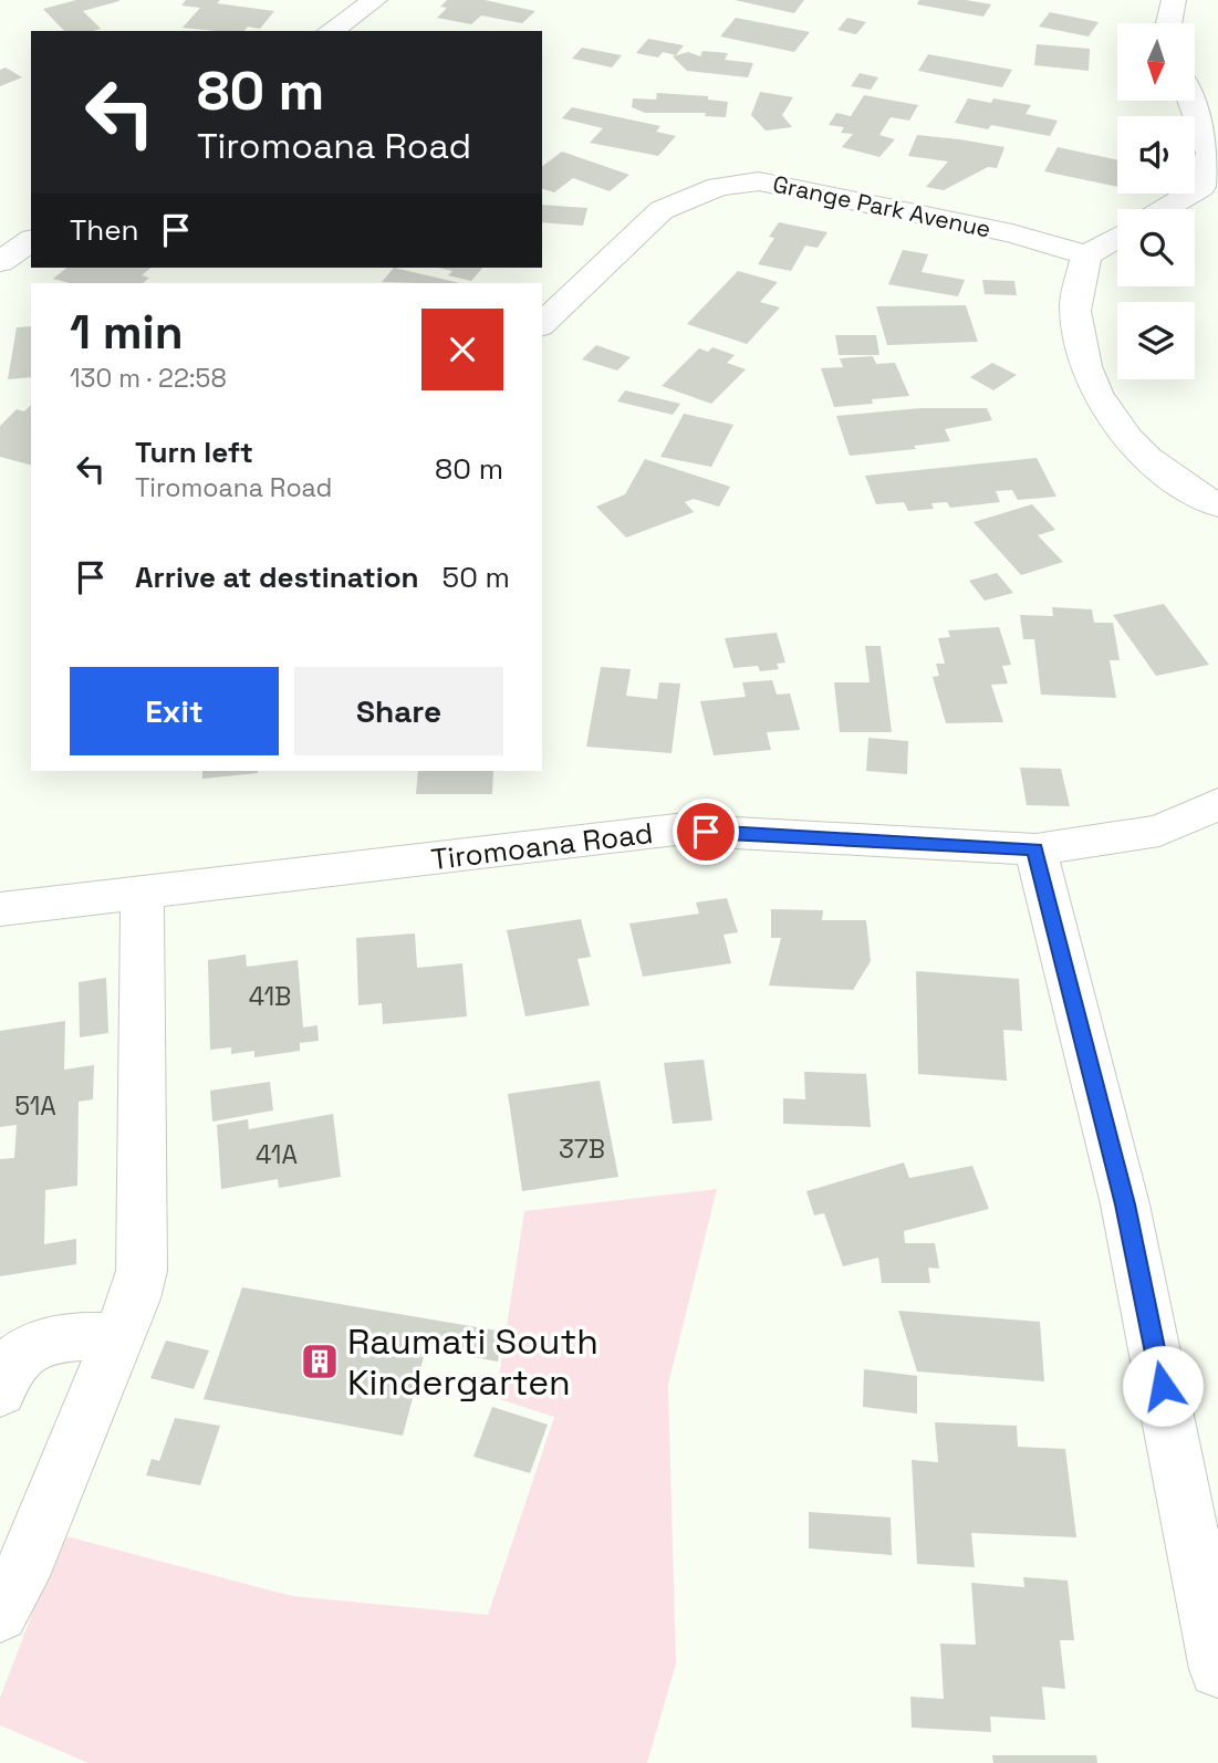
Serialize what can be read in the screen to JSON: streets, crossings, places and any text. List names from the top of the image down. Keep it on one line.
{"streets":{"street":["Grange Park Avenue","Tiromoana Road"]},"places":{"building":["Raumati South Kindergarten"]},"house_numbers":["41B","51A","37B","41A"],"north":"bottom","page":{"turn":["80 m","Tiromoana Road"],"then":"Then","heading":["1 min","130 m · 22:58"],"list":[{"name":"Turn left","note":"Tiromoana Road","value":"80 m"},{"name":"Arrive at destination","value":"50 m"}],"buttons":["Exit","Share"]}}
